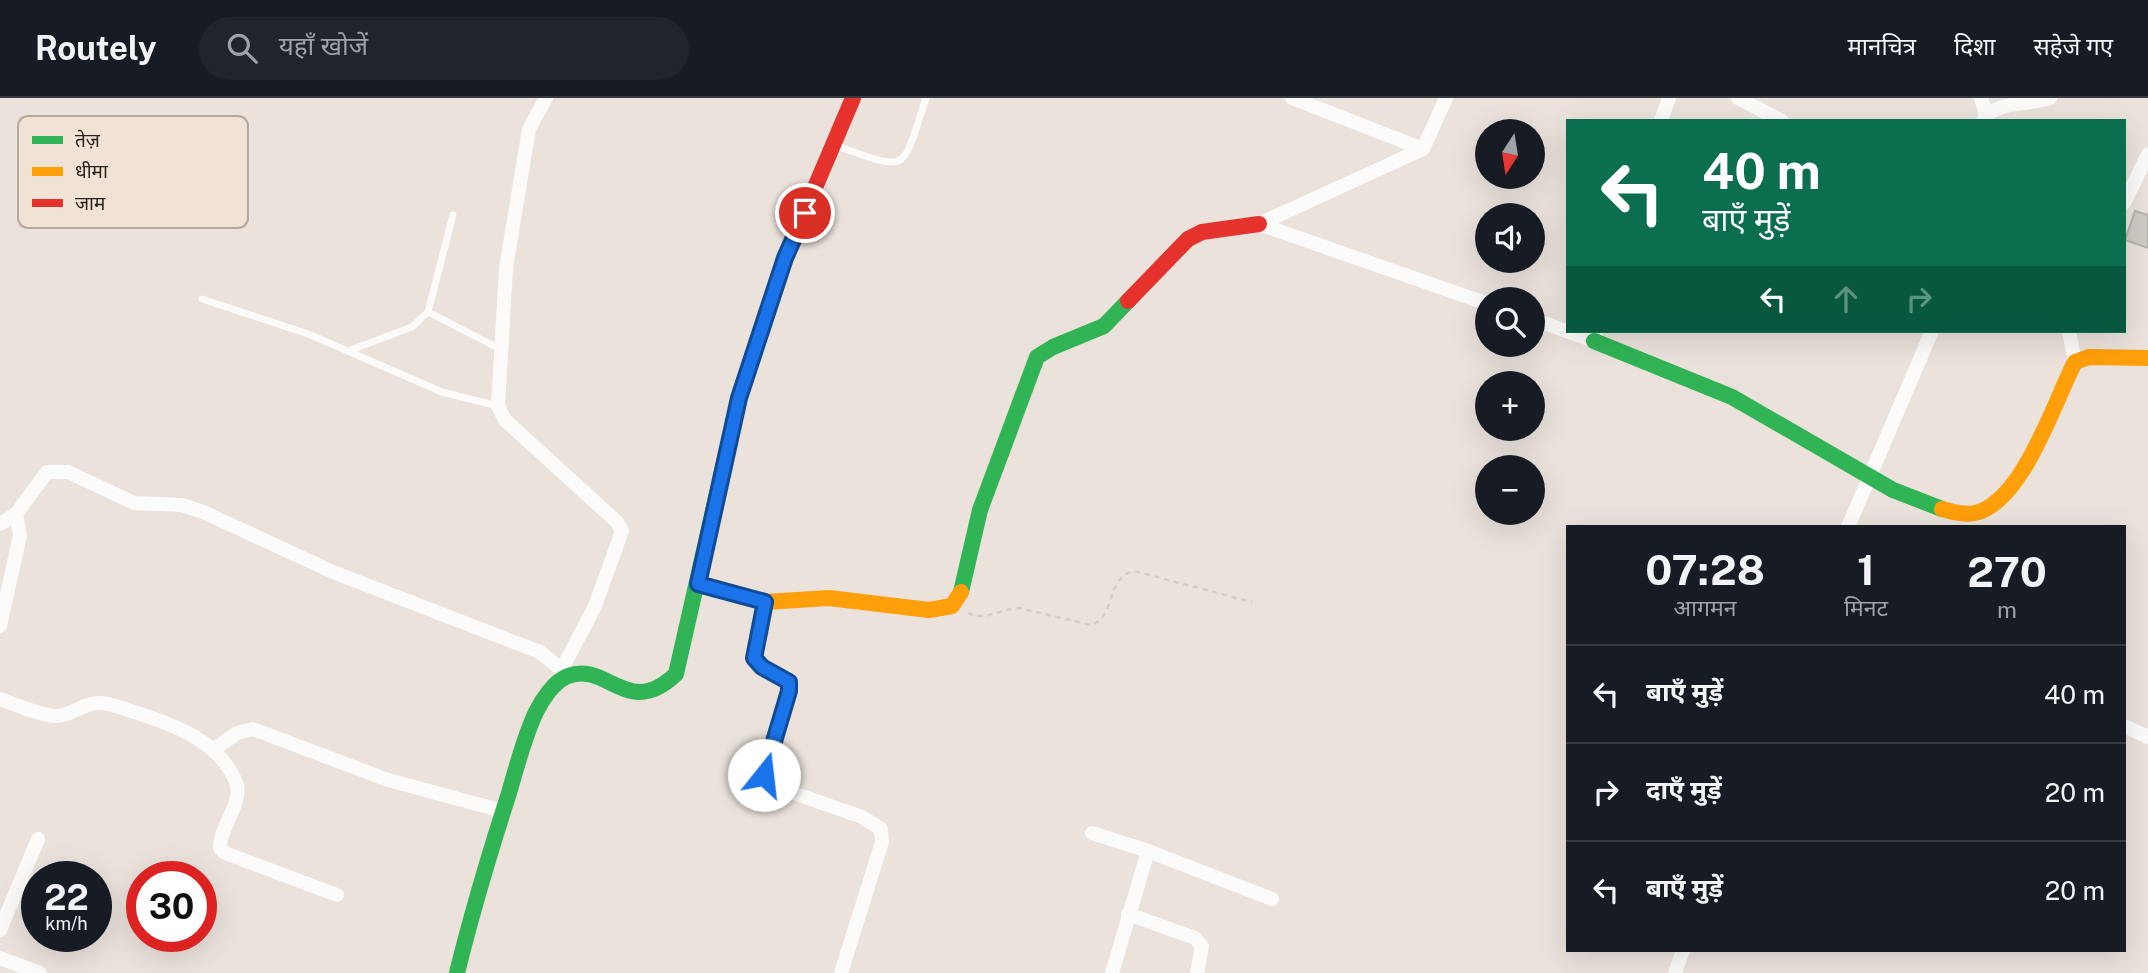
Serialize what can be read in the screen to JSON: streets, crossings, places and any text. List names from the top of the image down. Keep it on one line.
{"legend":["तेज़","धीमा","जाम"],"north":"bottom","page":{"header":"Routely","search":"यहाँ खोजें","nav":["मानचित्र","दिशा","सहेजे गए"],"map_buttons":["+","−"],"turn":["40 m","बाएँ मुड़ें"],"eta":["07:28","आगमन","1","मिनट","270","m"],"list":[{"name":"बाएँ मुड़ें","value":"40 m"},{"name":"दाएँ मुड़ें","value":"20 m"},{"name":"बाएँ मुड़ें","value":"20 m"}],"speed":"22 km/h","limit":"30"}}
